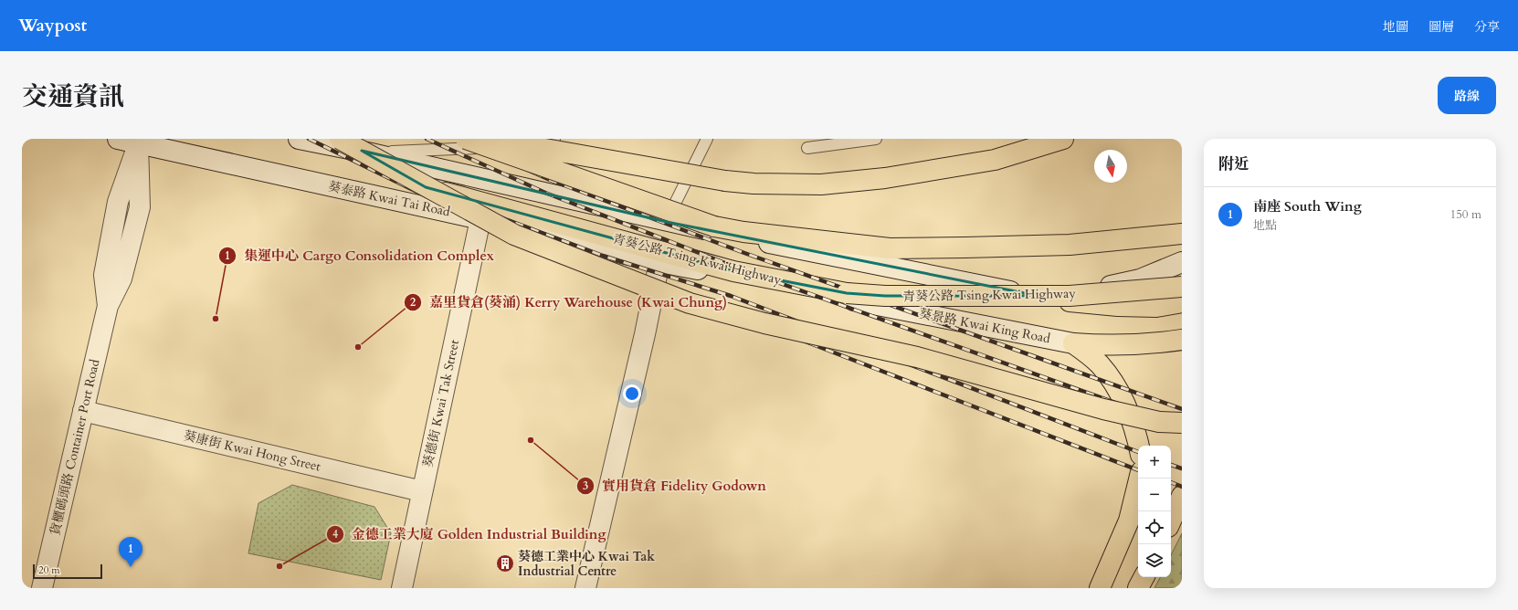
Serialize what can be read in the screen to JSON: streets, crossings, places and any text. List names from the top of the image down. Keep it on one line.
{"streets":{"main road":["葵泰路 Kwai Tai Road","青葵公路 Tsing Kwai Highway","葵景路 Kwai King Road","葵德街 Kwai Tak Street","貨櫃碼頭路 Container Port Road","葵康街 Kwai Hong Street"]},"crossings":[["葵泰路 Kwai Tai Road","葵景路 Kwai King Road"],["葵泰路 Kwai Tai Road","葵德街 Kwai Tak Street"],["葵泰路 Kwai Tai Road","貨櫃碼頭路 Container Port Road"],["葵德街 Kwai Tak Street","葵康街 Kwai Hong Street"],["貨櫃碼頭路 Container Port Road","葵康街 Kwai Hong Street"]],"places":{"other":["集運中心 Cargo Consolidation Complex","嘉里貨倉(葵涌) Kerry Warehouse (Kwai Chung)","實用貨倉 Fidelity Godown","金德工業大廈 Golden Industrial Building"],"building":["葵德工業中心 Kwai Tak Industrial Centre"]},"scale_bar":"20 m","north":"bottom","page":{"header":"Waypost","nav":["地圖","圖層","分享"],"title":"交通資訊","buttons":"路線","heading":"附近","list":[{"mark":"1","name":"南座 South Wing","note":"地點","value":"150 m"}],"map_buttons":["+","−"],"pins":"1","scale":"20 m"}}
